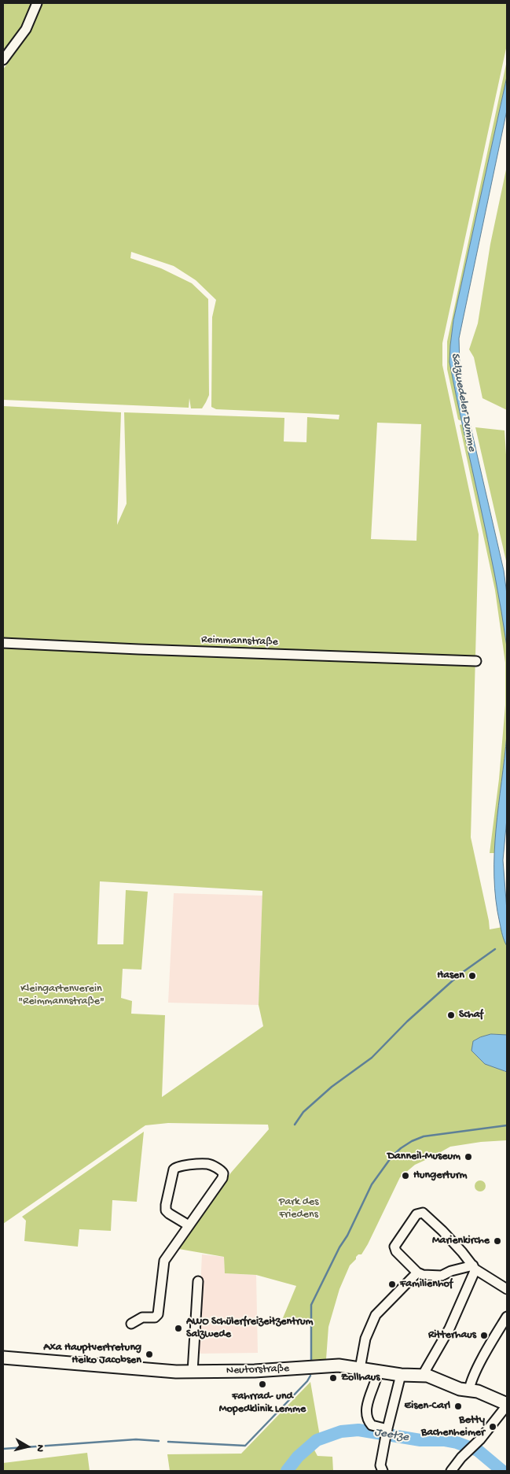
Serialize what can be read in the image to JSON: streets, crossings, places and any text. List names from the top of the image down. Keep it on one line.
{"streets":{"street":["Reimmannstraße","Neutorstraße"]},"water":["Salzwedeler Dumme","Jeetze"],"parks":["Kleingartenverein \"Reimmannstraße\"","Park des Friedens"],"places":["Hasen","Schaf","Danneil-Museum","Hungerturm","Marienkirche","Familienhof","AWO Schülerfreizeitzentrum Salzwede","Ritterhaus","Axa Hauptvertretung Heiko Jacobsen","Zollhaus","Fahrrad- und Mopedklinik Lemme","Eisen-Carl","Betty Bachenheimer"],"north":"right"}
